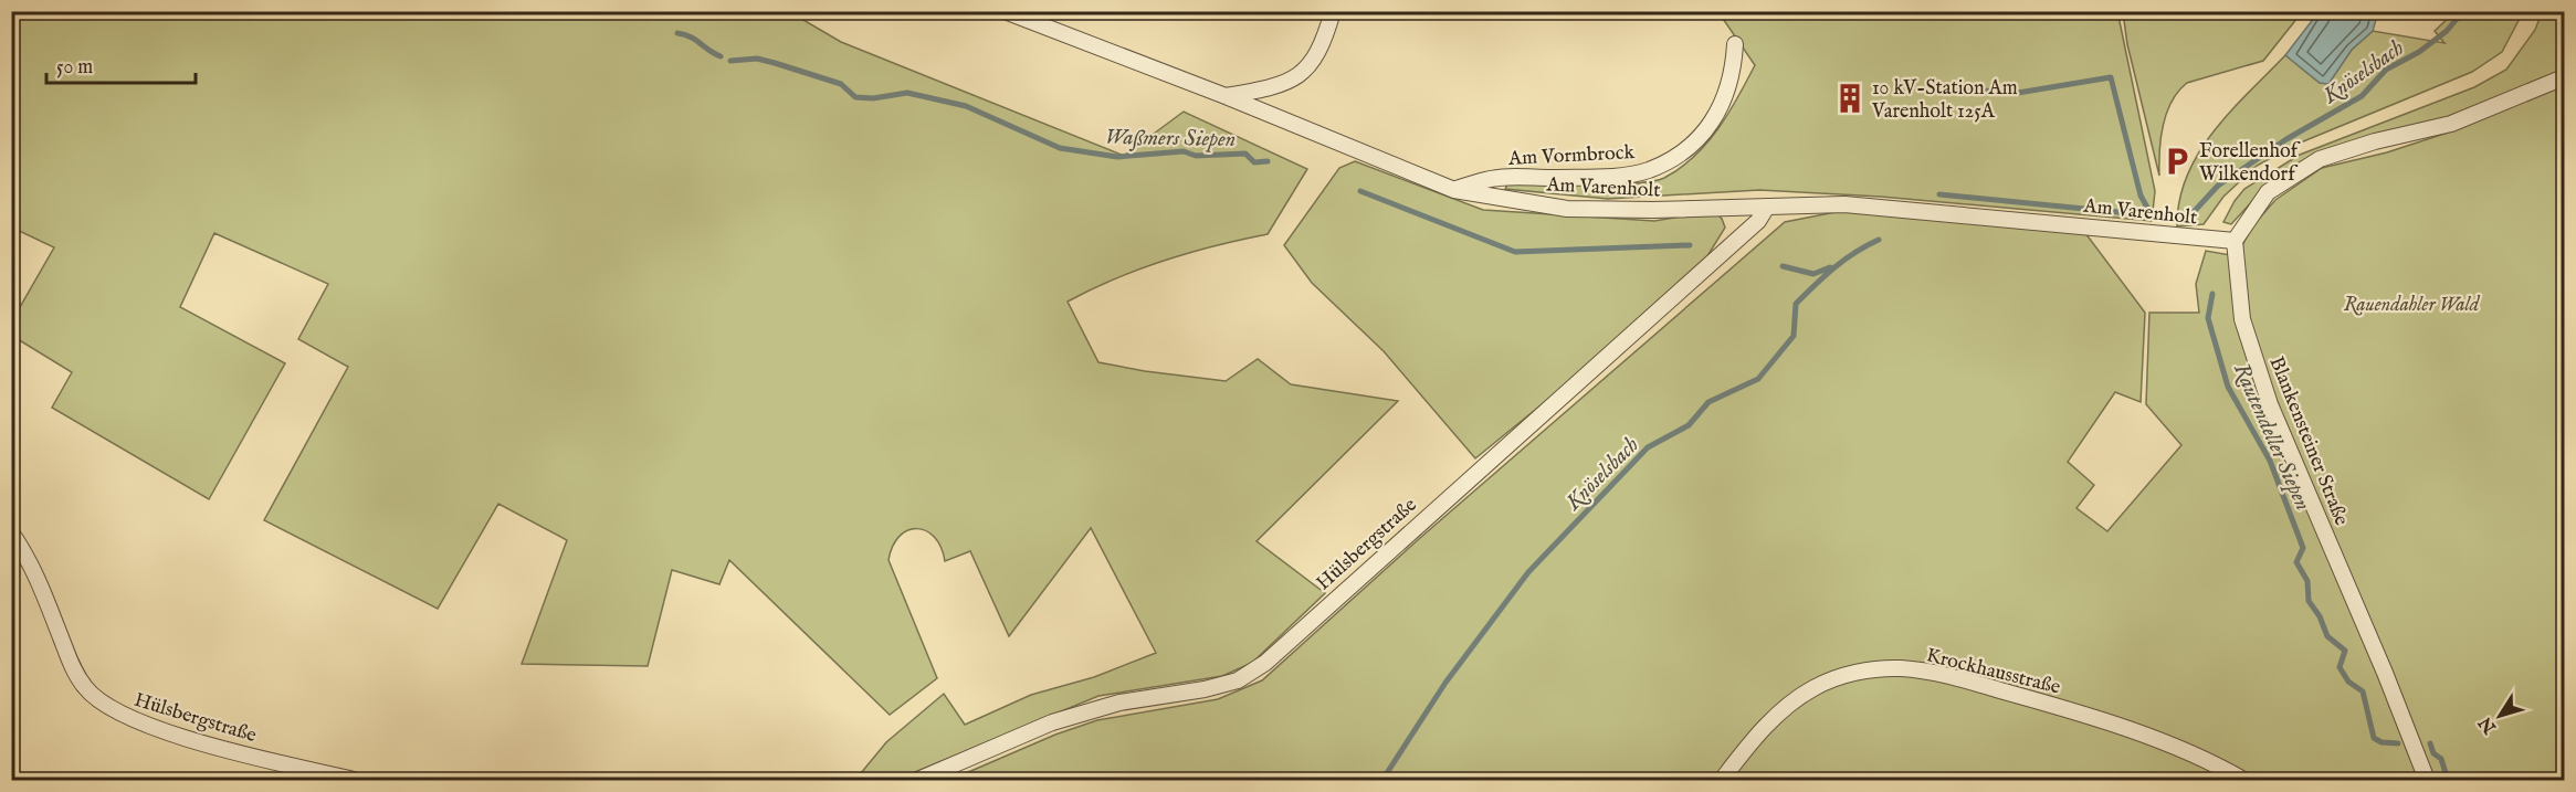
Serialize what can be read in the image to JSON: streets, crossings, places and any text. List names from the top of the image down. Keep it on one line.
{"streets":{"street":["Am Vormbrock","Am Varenholt","Blankensteiner Straße","Hülsbergstraße","Krockhausstraße"]},"crossings":[["Am Vormbrock","Am Varenholt"],["Am Varenholt","Blankensteiner Straße"],["Am Varenholt","Hülsbergstraße"]],"water":["Knöselsbach","Waßmers Siepen","Rautendeller Siepen"],"parks":["Rauendahler Wald"],"places":{"building":["10 kV-Station Am Varenholt 125A"],"parking":["Forellenhof Wilkendorf"]},"scale_bar":"50 m","north":"bottom left"}
